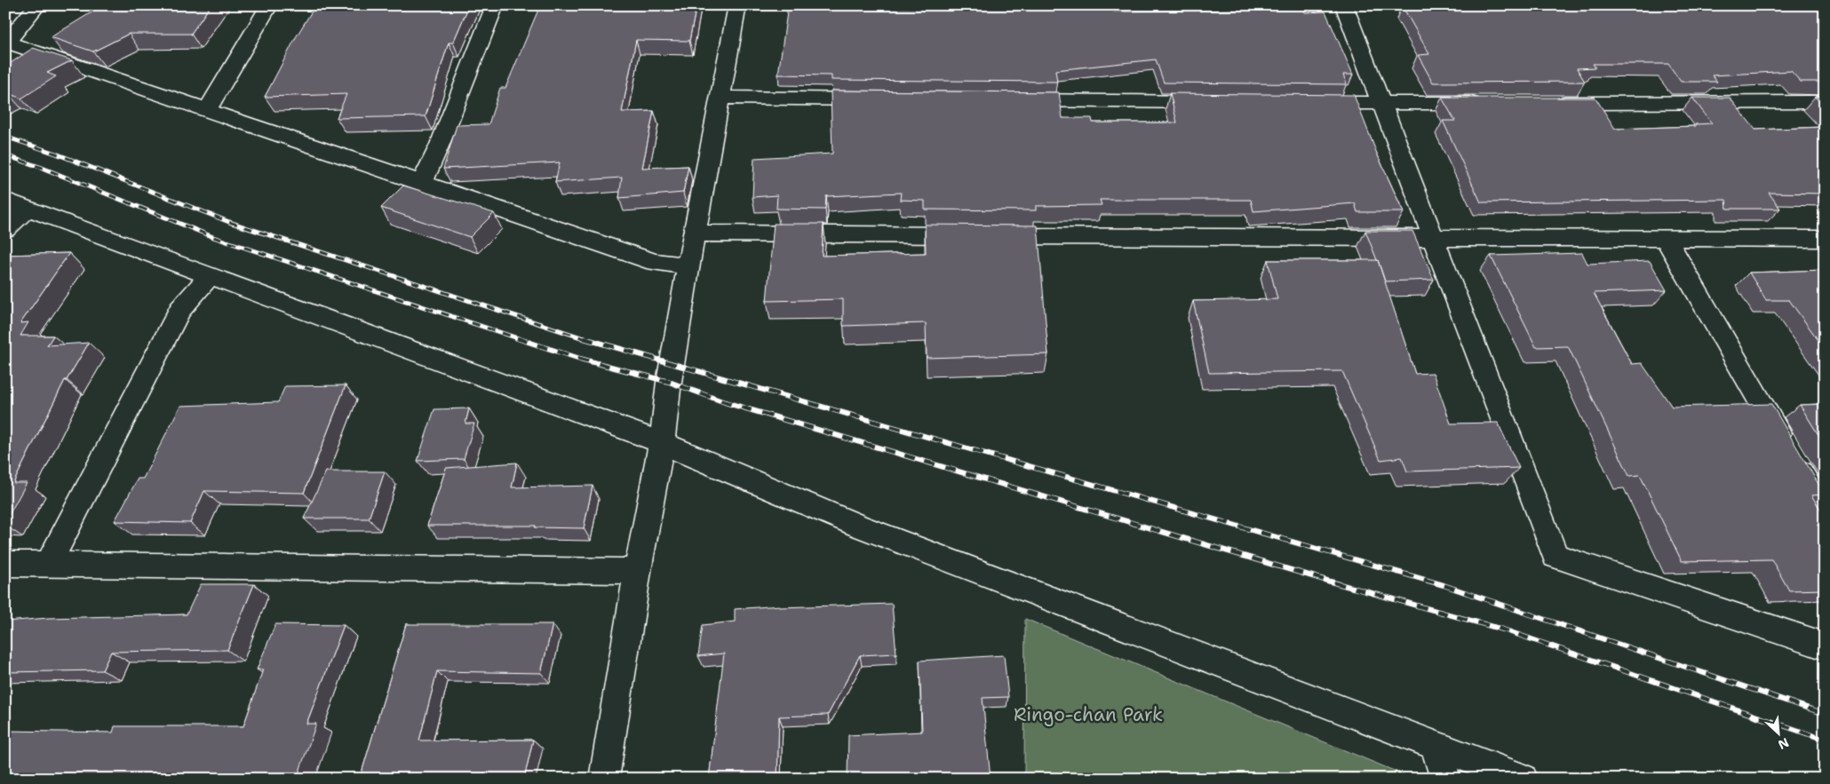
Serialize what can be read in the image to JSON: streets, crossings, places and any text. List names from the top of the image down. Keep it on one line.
{"parks":["Ringo-chan Park"],"north":"bottom right"}
